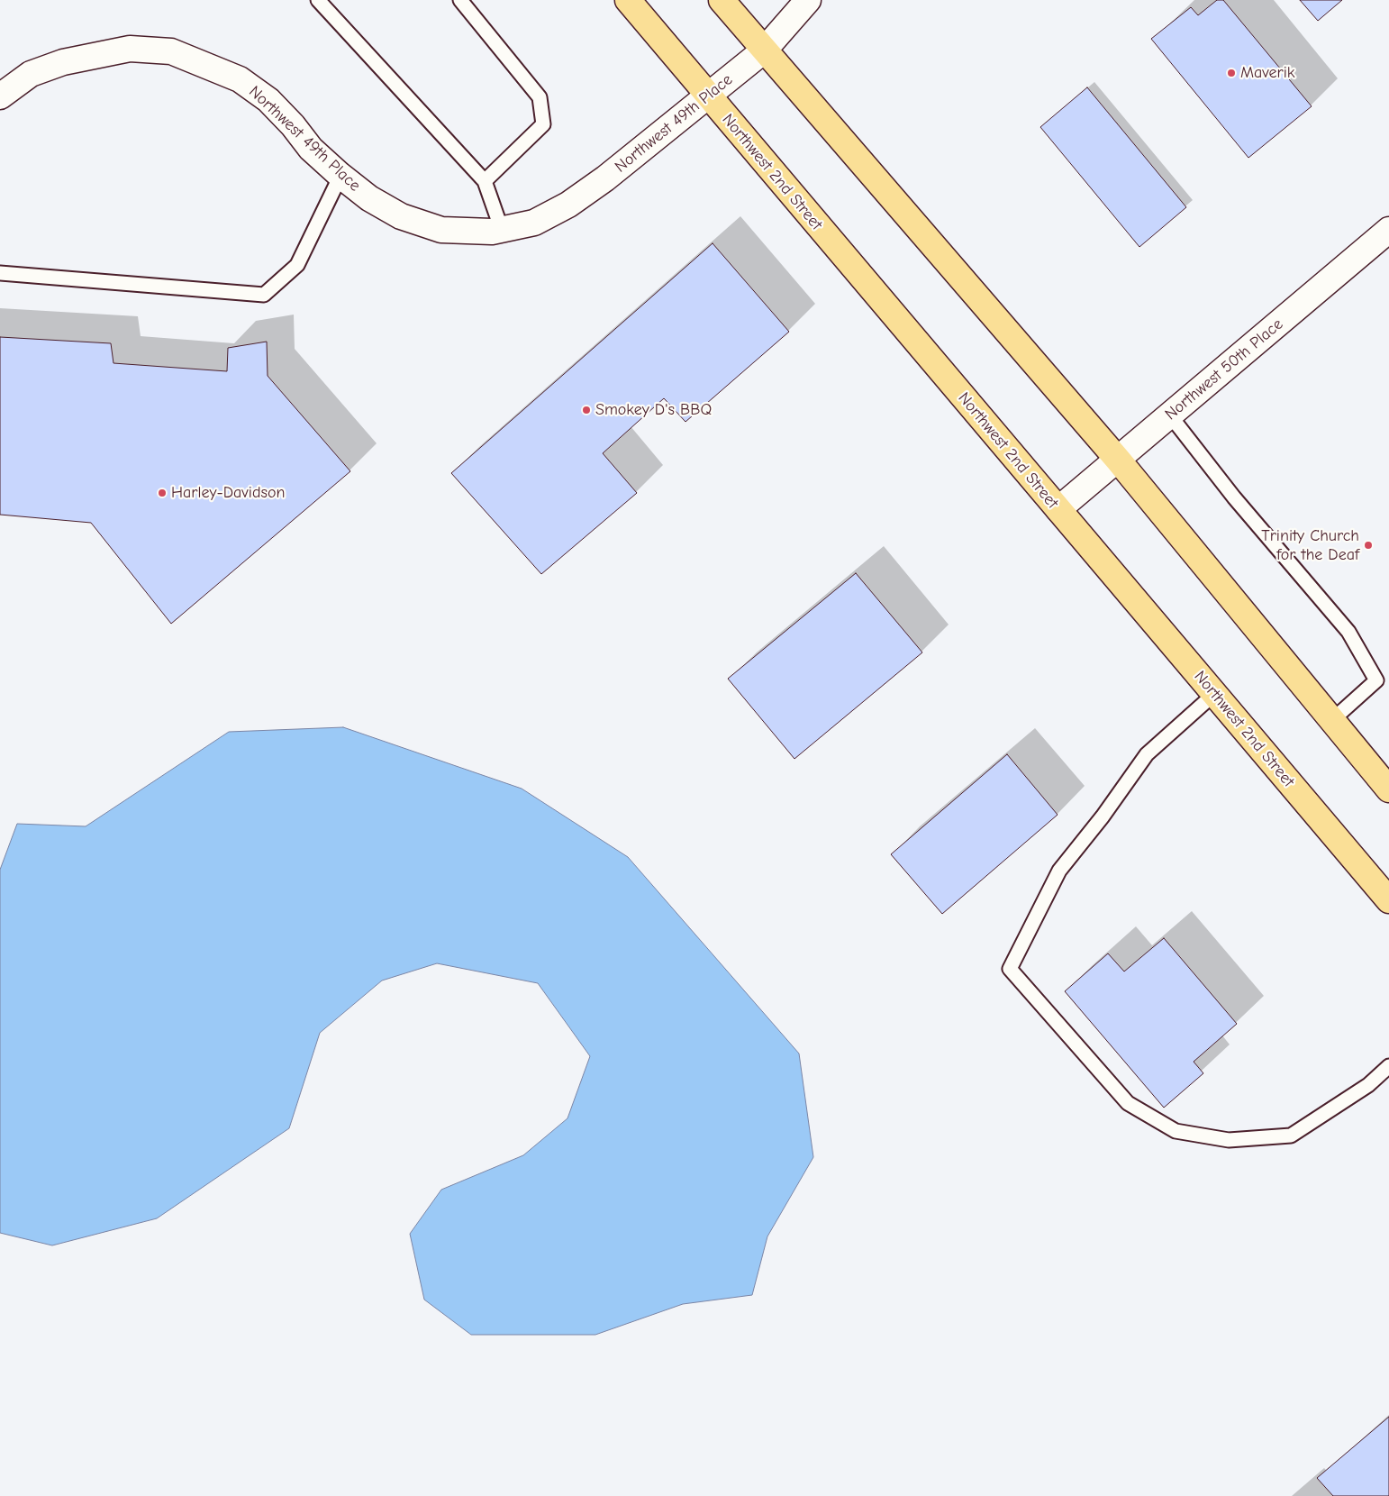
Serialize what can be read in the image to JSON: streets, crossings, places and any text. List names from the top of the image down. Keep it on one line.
{"streets":{"main road":["Northwest 2nd Street"],"street":["Northwest 49th Place","Northwest 50th Place"]},"crossings":[["Northwest 49th Place","Northwest 2nd Street"],["Northwest 2nd Street","Northwest 50th Place"]],"places":["Maverik","Smokey D's BBQ","Harley-Davidson","Trinity Church for the Deaf"]}
